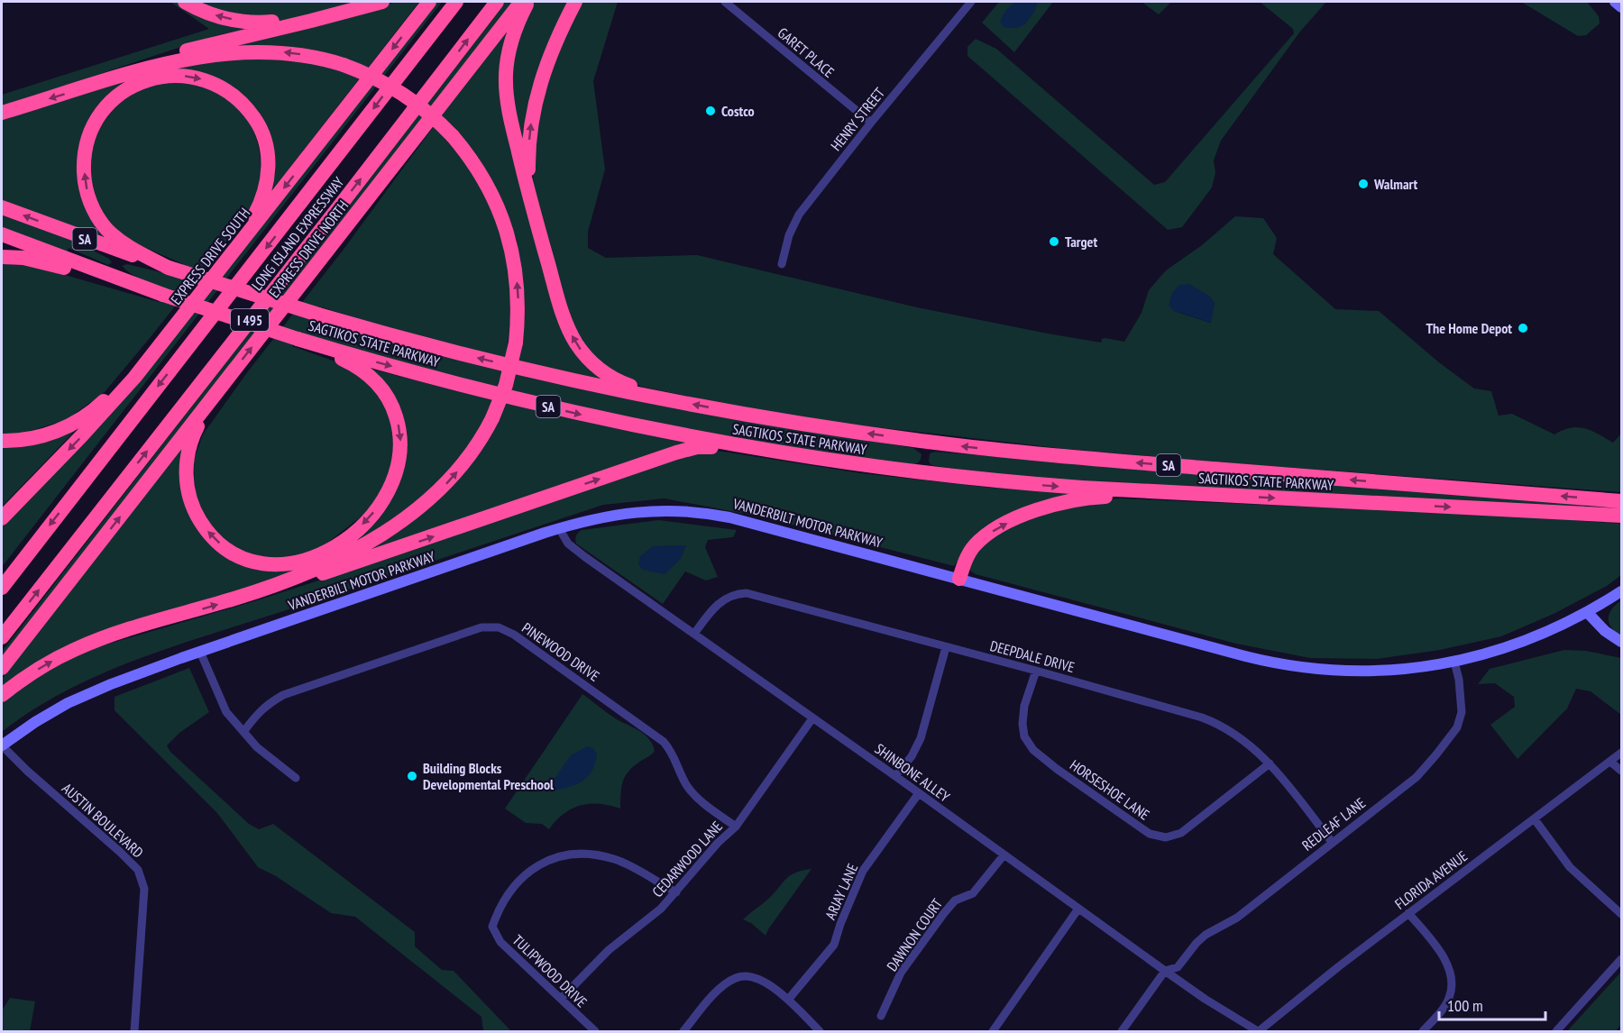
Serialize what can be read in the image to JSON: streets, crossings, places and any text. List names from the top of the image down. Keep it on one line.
{"streets":{"highway":["LONG ISLAND EXPRESSWAY","SA","EXPRESS DRIVE NORTH","EXPRESS DRIVE SOUTH","I 495","SAGTIKOS STATE PARKWAY"],"main road":["VANDERBILT MOTOR PARKWAY"],"street":["GARET PLACE","HENRY STREET","PINEWOOD DRIVE","DEEPDALE DRIVE","SHINBONE ALLEY","HORSESHOE LANE","AUSTIN BOULEVARD","REDLEAF LANE","CEDARWOOD LANE","FLORIDA AVENUE","ARJAY LANE","DAWNON COURT","TULIPWOOD DRIVE"]},"crossings":[["GARET PLACE","HENRY STREET"],["VANDERBILT MOTOR PARKWAY","SHINBONE ALLEY"],["VANDERBILT MOTOR PARKWAY","AUSTIN BOULEVARD"],["VANDERBILT MOTOR PARKWAY","REDLEAF LANE"],["PINEWOOD DRIVE","CEDARWOOD LANE"],["DEEPDALE DRIVE","SHINBONE ALLEY"],["DEEPDALE DRIVE","HORSESHOE LANE"],["DEEPDALE DRIVE","REDLEAF LANE"],["SHINBONE ALLEY","REDLEAF LANE"],["SHINBONE ALLEY","CEDARWOOD LANE"],["SHINBONE ALLEY","FLORIDA AVENUE"],["SHINBONE ALLEY","ARJAY LANE"],["SHINBONE ALLEY","DAWNON COURT"],["CEDARWOOD LANE","TULIPWOOD DRIVE"]],"one_way":["EXPRESS DRIVE NORTH"],"places":["Costco","Walmart","Target","The Home Depot","Building Blocks Developmental Preschool"],"scale_bar":"100 m"}
